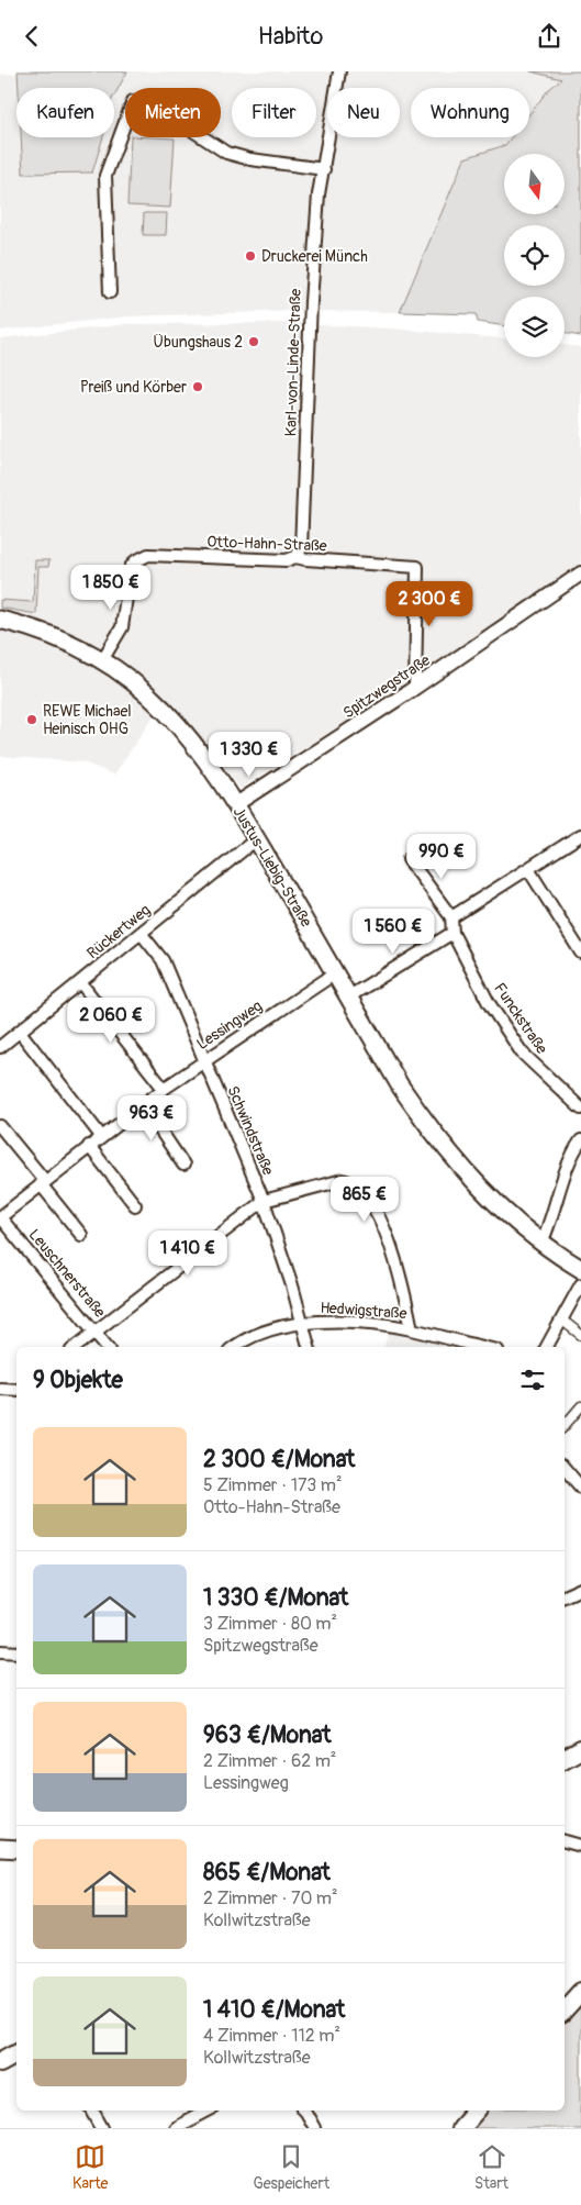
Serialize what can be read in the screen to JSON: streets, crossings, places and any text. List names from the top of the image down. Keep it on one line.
{"streets":{"main road":["Justus-Liebig-Straße"],"street":["Karl-von-Linde-Straße","Otto-Hahn-Straße","Spitzwegstraße","Rückertweg","Funckstraße","Lessingweg","Schwindstraße","Leuschnerstraße","Hedwigstraße"]},"crossings":[["Karl-von-Linde-Straße","Otto-Hahn-Straße"],["Otto-Hahn-Straße","Spitzwegstraße"],["Otto-Hahn-Straße","Justus-Liebig-Straße"],["Spitzwegstraße","Justus-Liebig-Straße"],["Justus-Liebig-Straße","Rückertweg"],["Justus-Liebig-Straße","Lessingweg"],["Rückertweg","Schwindstraße"],["Lessingweg","Schwindstraße"],["Lessingweg","Leuschnerstraße"],["Schwindstraße","Hedwigstraße"]],"places":["Druckerei Münch","Übungshaus 2","Preiß und Körber","REWE Michael Heinisch OHG"],"north":"bottom","page":{"header":"Habito","chip":["Kaufen","Mieten","Filter","Neu","Wohnung"],"price":["1 850 €","2 300 €","1 330 €","990 €","1 560 €","2 060 €","963 €","865 €","1 410 €"],"heading":"9 Objekte","list":[{"name":"2 300 €/Monat","note":"5 Zimmer · 173 m² · Otto-Hahn-Straße"},{"name":"1 330 €/Monat","note":"3 Zimmer · 80 m² · Spitzwegstraße"},{"name":"963 €/Monat","note":"2 Zimmer · 62 m² · Lessingweg"},{"name":"865 €/Monat","note":"2 Zimmer · 70 m² · Kollwitzstraße"},{"name":"1 410 €/Monat","note":"4 Zimmer · 112 m² · Kollwitzstraße"}],"tabs":["Karte","Gespeichert","Start"]}}
